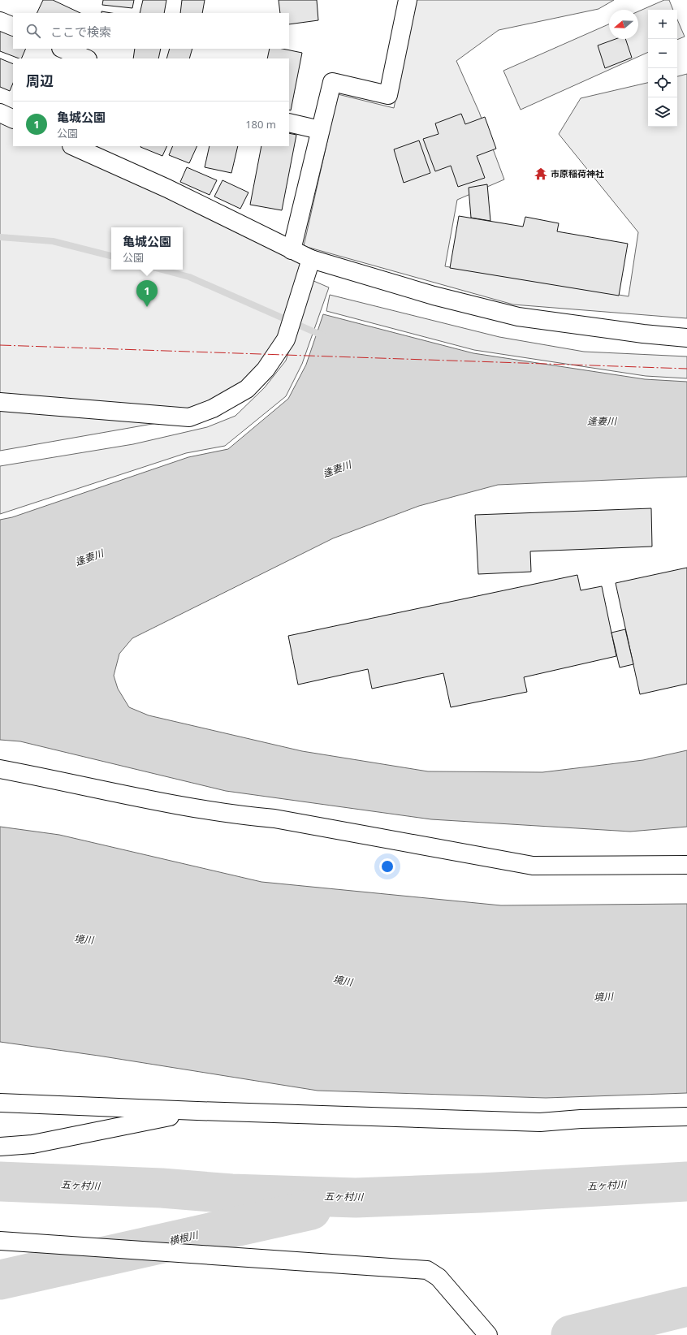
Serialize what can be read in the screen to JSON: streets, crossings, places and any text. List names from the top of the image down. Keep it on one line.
{"water":["逢妻川","境川","五ヶ村川","横根川"],"places":{"temple":["市原稲荷神社"]},"north":"left","page":{"map_buttons":["+","−"],"search":"ここで検索","heading":"周辺","list":[{"mark":"1","name":"亀城公園","note":"公園","value":"180 m"}],"popup":["亀城公園","公園"],"pins":"1"}}
